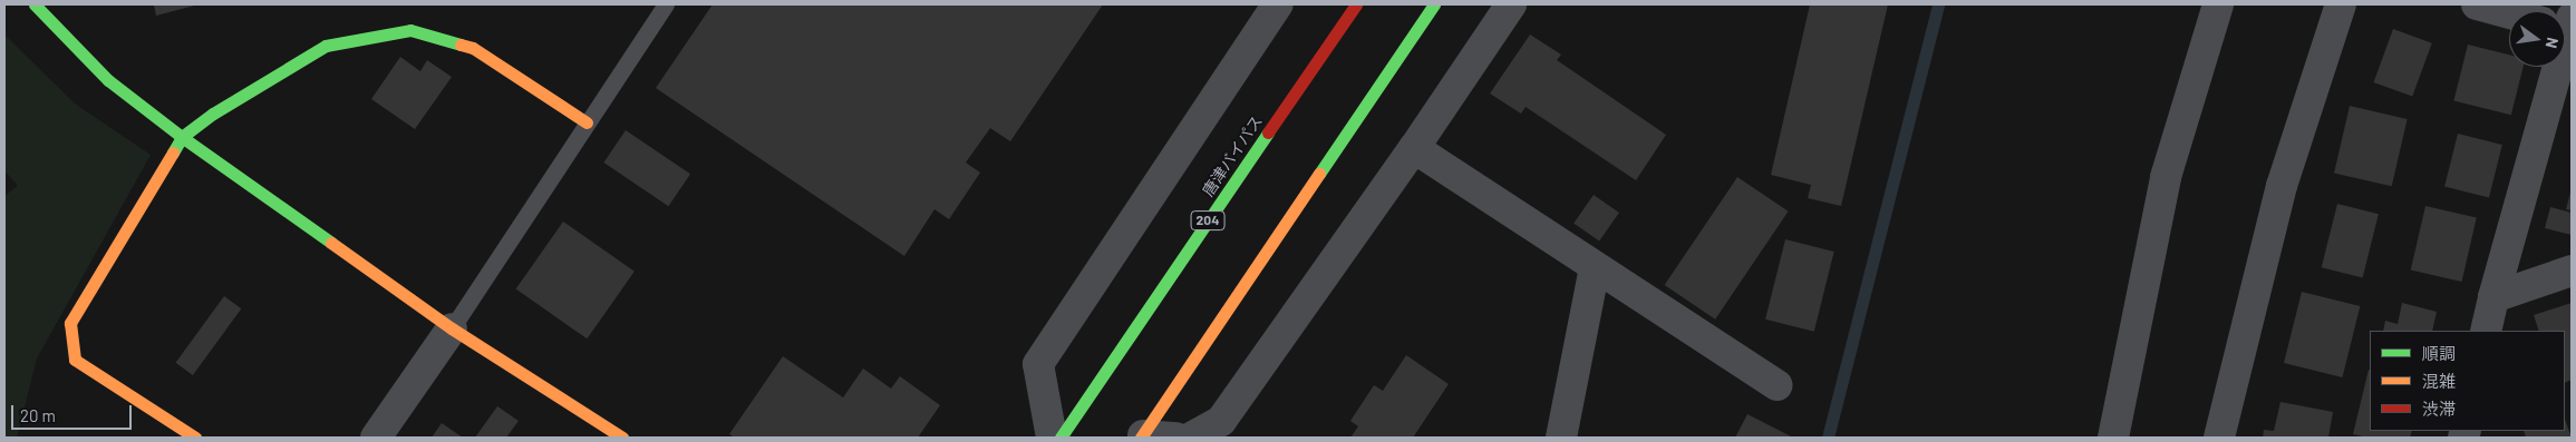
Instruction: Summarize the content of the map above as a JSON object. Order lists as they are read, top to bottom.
{
  "streets": {
    "main road": ["唐津バイパス", "204"]
  },
  "legend": ["順調", "混雑", "渋滞"],
  "scale_bar": "20 m",
  "north": "right"
}
